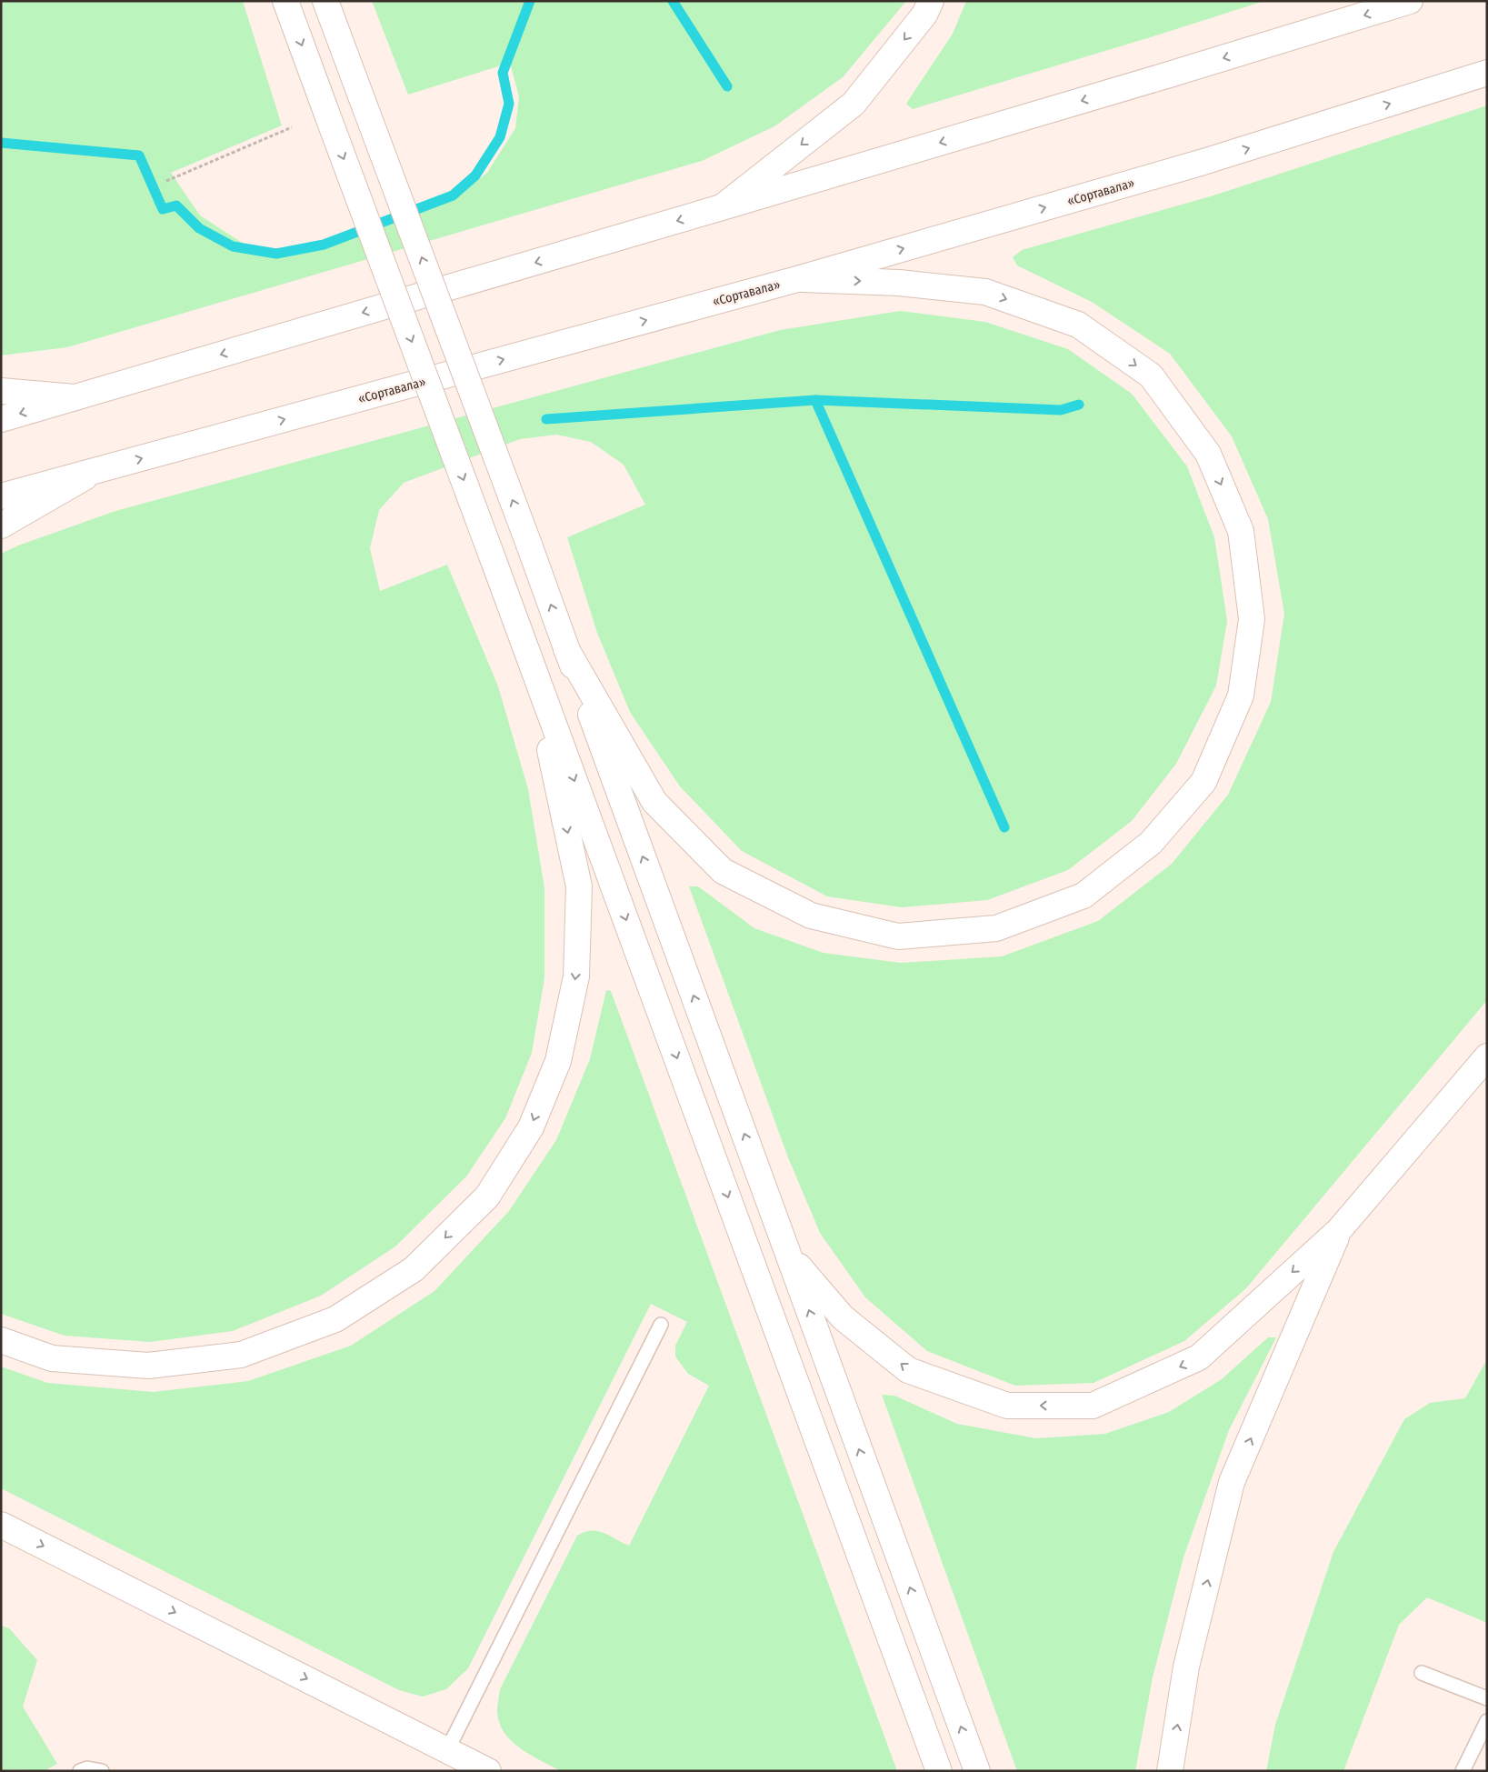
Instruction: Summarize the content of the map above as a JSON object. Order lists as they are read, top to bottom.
{
  "streets": {
    "main road": ["«Сортавала»"]
  }
}
